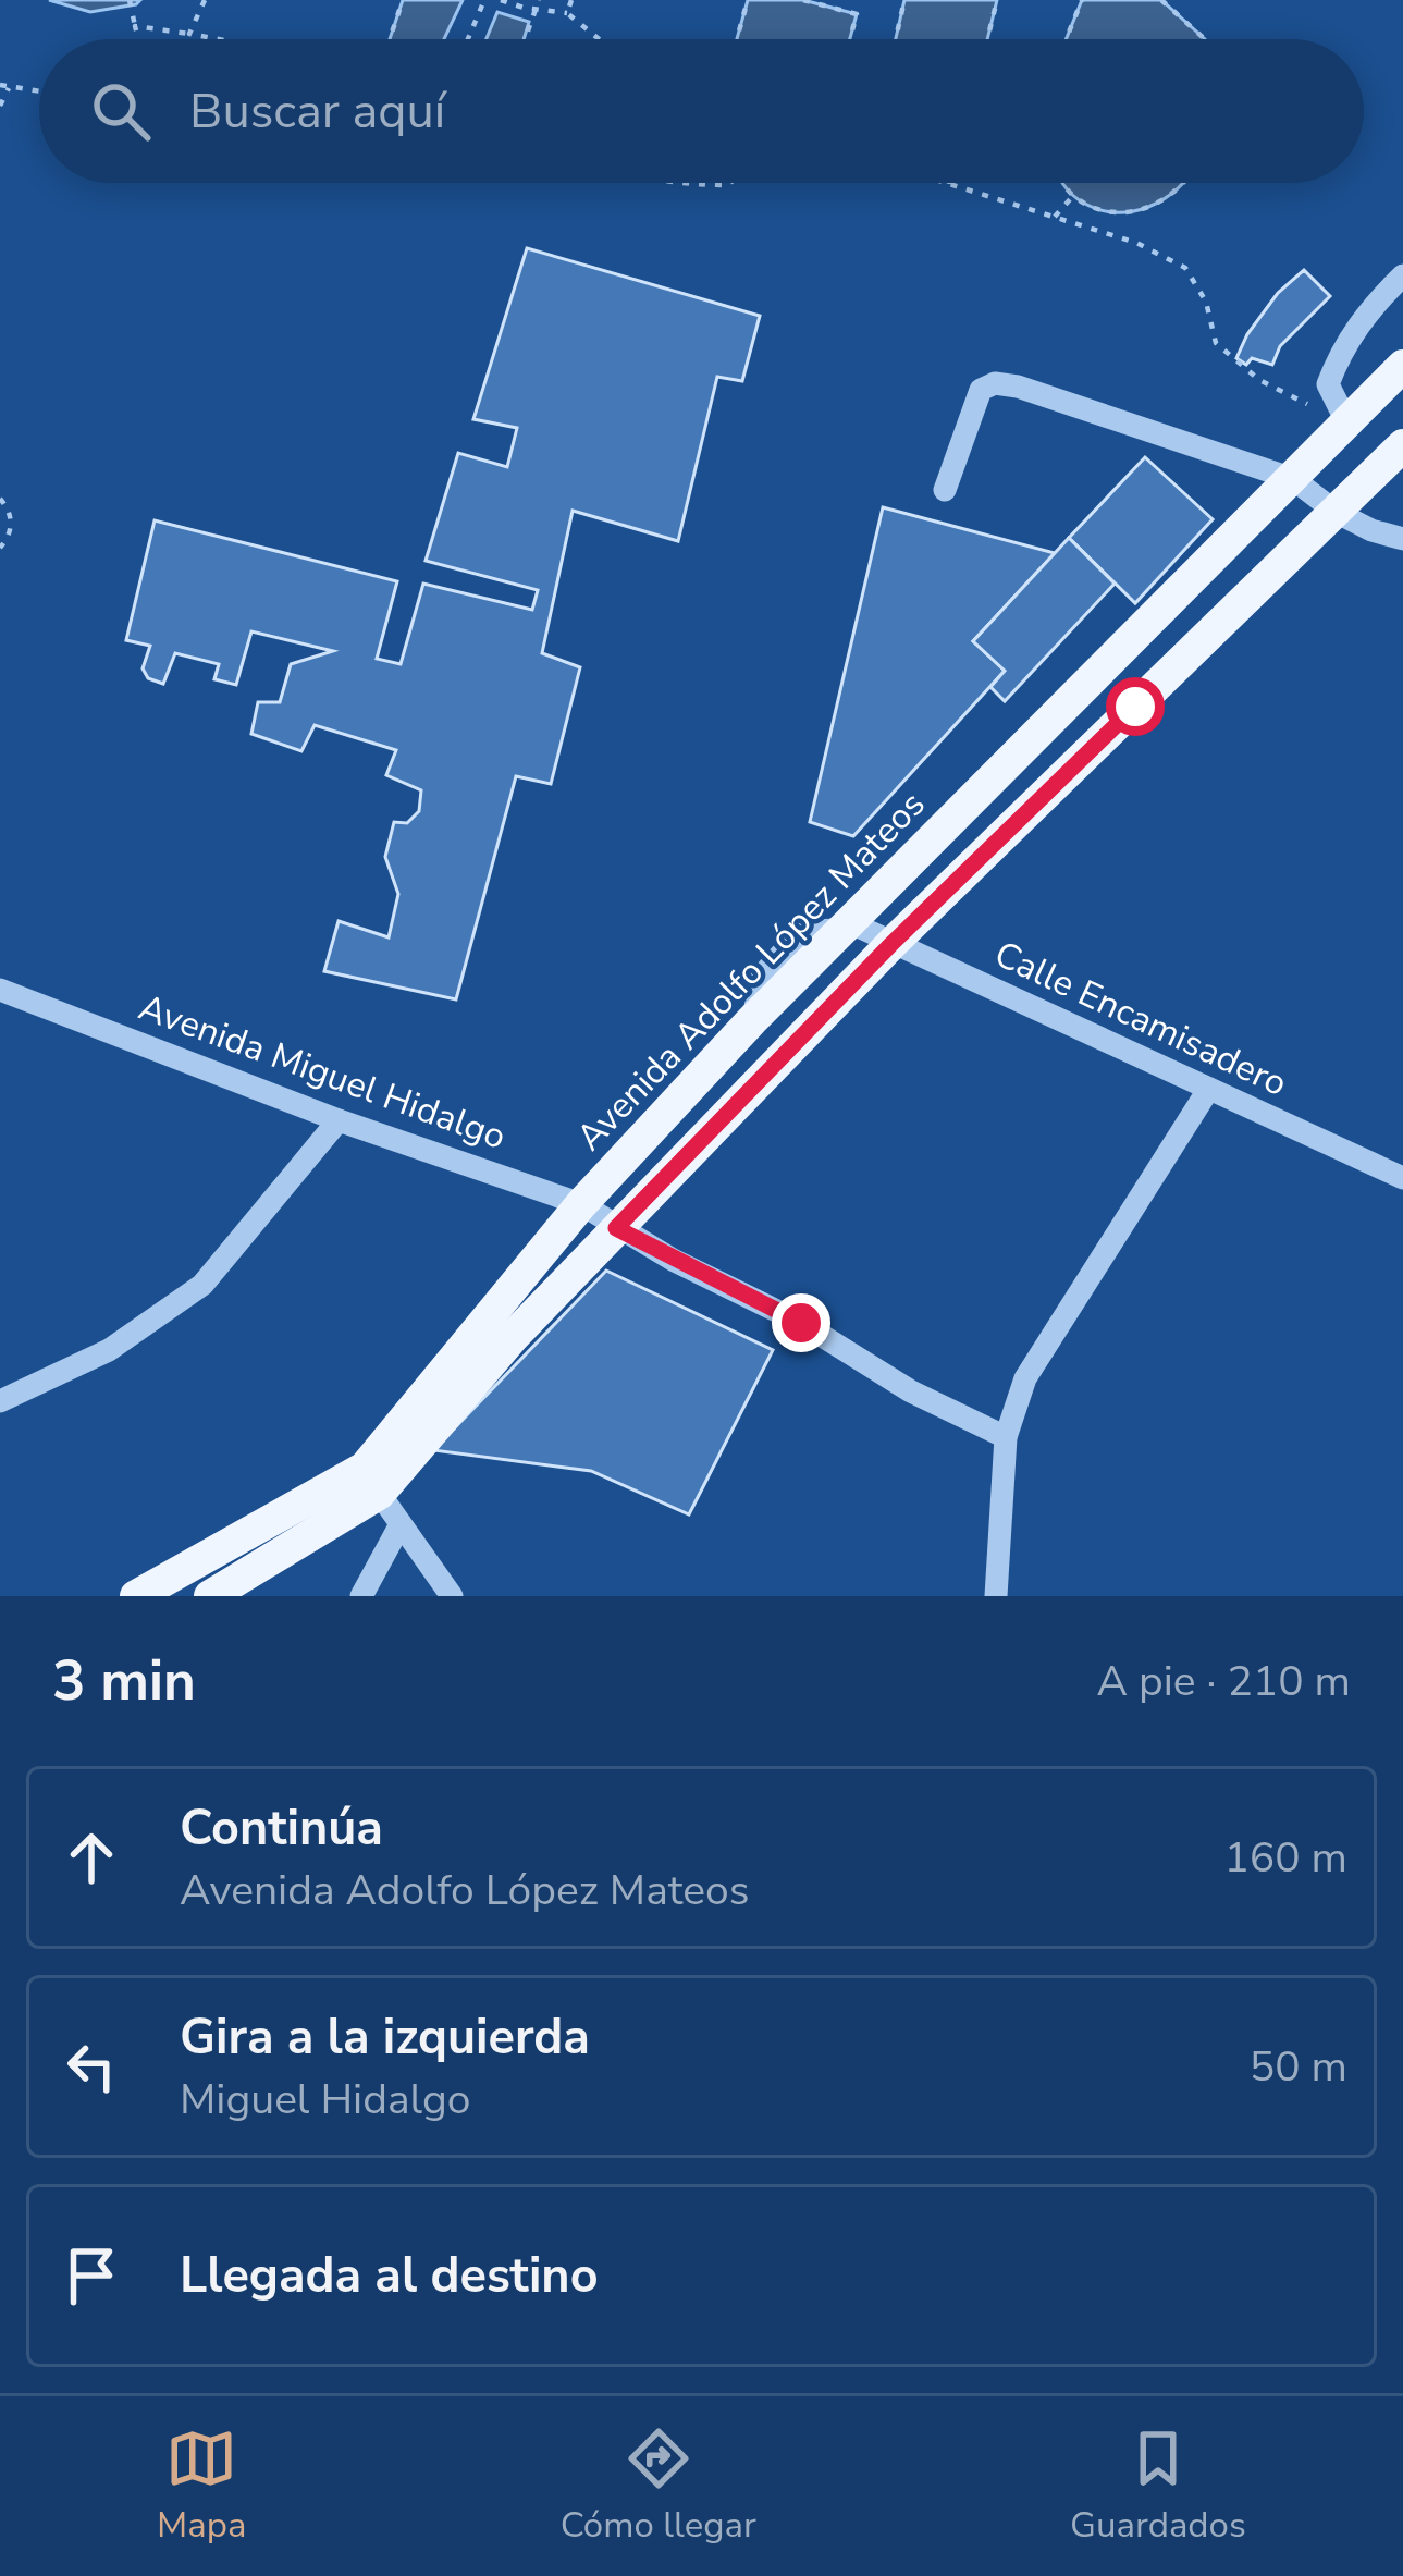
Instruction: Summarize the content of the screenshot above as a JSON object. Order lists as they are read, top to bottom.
{
  "streets": {
    "main road": ["Avenida Adolfo López Mateos"],
    "street": ["Calle Encamisadero", "Avenida Miguel Hidalgo"]
  },
  "crossings": [
    ["Avenida Adolfo López Mateos", "Calle Encamisadero"],
    ["Avenida Adolfo López Mateos", "Avenida Miguel Hidalgo"]
  ],
  "page": {
    "search": "Buscar aquí",
    "heading": ["3 min", "A pie · 210 m"],
    "list": [
      ["Continúa", "Avenida Adolfo López Mateos", "160 m"],
      ["Gira a la izquierda", "Miguel Hidalgo", "50 m"],
      "Llegada al destino"
    ],
    "nav": ["Mapa", "Cómo llegar", "Guardados"]
  }
}
